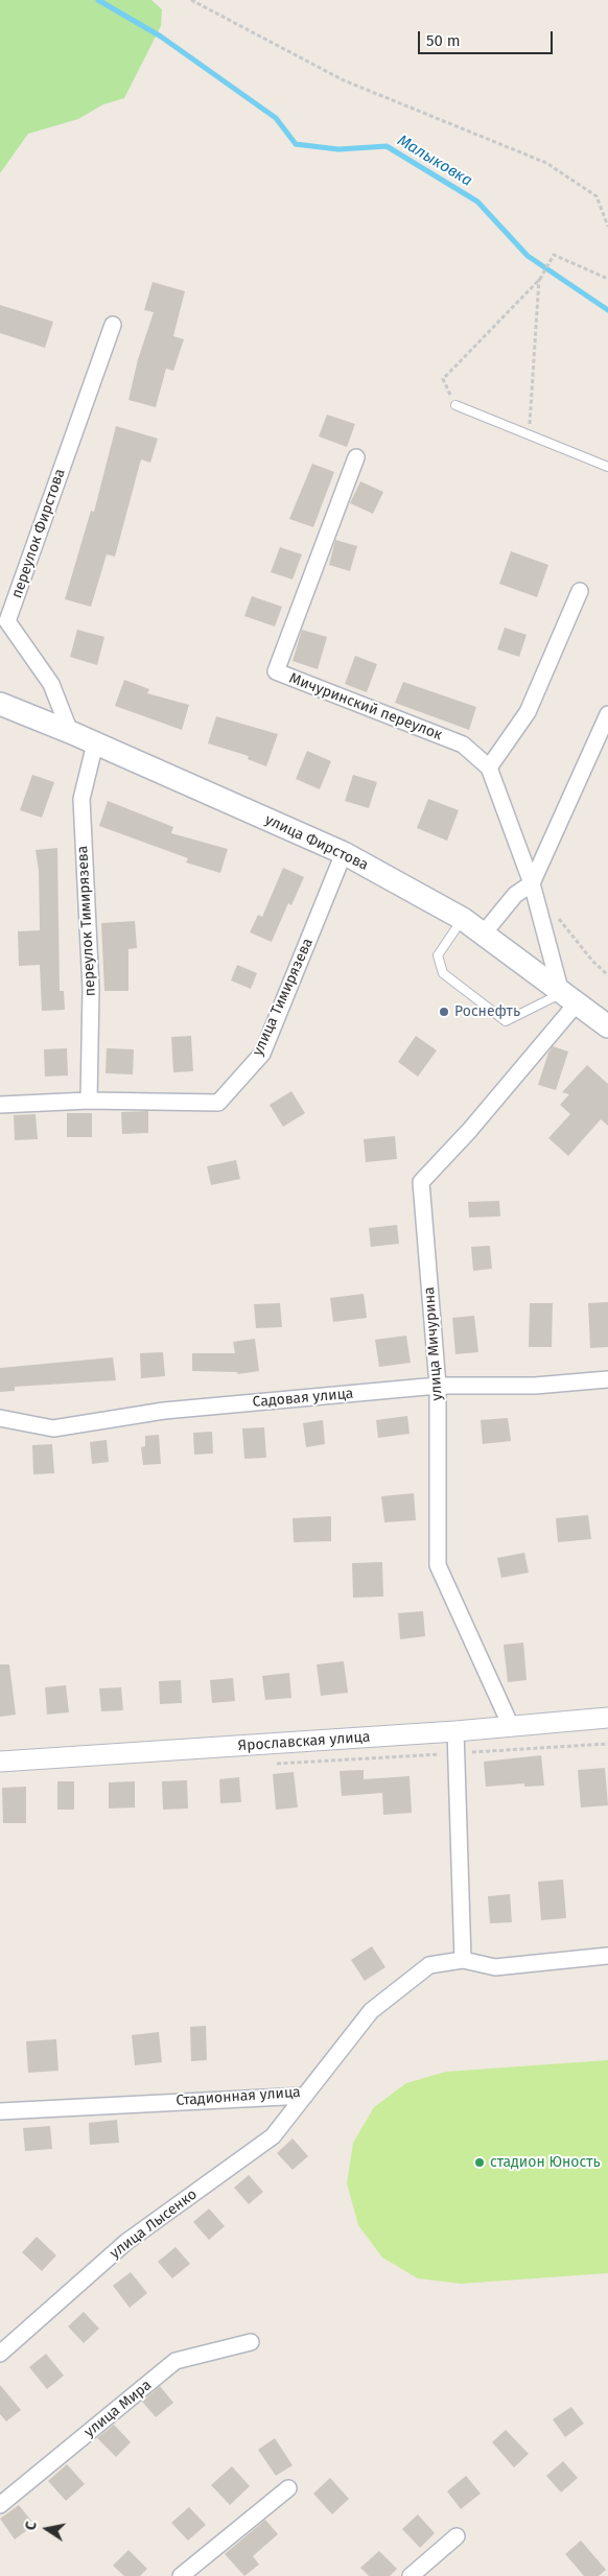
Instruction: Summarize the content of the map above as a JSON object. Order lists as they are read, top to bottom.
{
  "streets": {
    "main road": ["улица Фирстова"],
    "street": [
      "переулок Фирстова",
      "Мичуринский переулок",
      "переулок Тимирязева",
      "улица Тимирязева",
      "улица Мичурина",
      "Садовая улица",
      "Ярославская улица",
      "Стадионная улица",
      "улица Лысенко",
      "улица Мира"
    ]
  },
  "crossings": [
    ["переулок Фирстова", "улица Фирстова"],
    ["Мичуринский переулок", "улица Фирстова"],
    ["Мичуринский переулок", "улица Мичурина"],
    ["улица Фирстова", "переулок Тимирязева"],
    ["улица Фирстова", "улица Тимирязева"],
    ["улица Фирстова", "улица Мичурина"],
    ["переулок Тимирязева", "улица Тимирязева"],
    ["улица Мичурина", "Садовая улица"],
    ["улица Мичурина", "Ярославская улица"],
    ["Стадионная улица", "улица Лысенко"]
  ],
  "water": ["Малыковка"],
  "places": ["Роснефть", "стадион Юность"],
  "scale_bar": "50 m",
  "north": "left"
}
